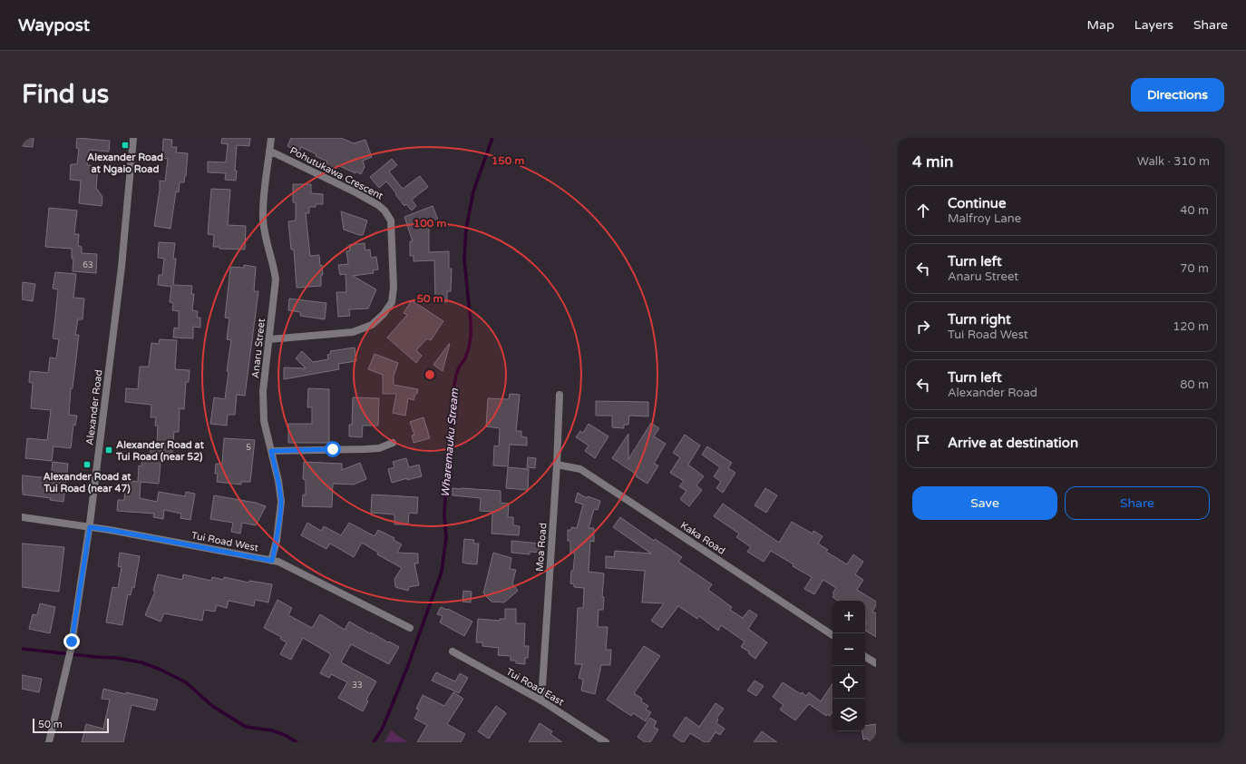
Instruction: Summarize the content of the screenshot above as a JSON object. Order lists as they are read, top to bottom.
{
  "streets": {
    "street": [
      "Pohutukawa Crescent",
      "Anaru Street",
      "Alexander Road",
      "Kaka Road",
      "Tui Road West",
      "Moa Road",
      "Tui Road East"
    ]
  },
  "crossings": [
    ["Pohutukawa Crescent", "Anaru Street"],
    ["Anaru Street", "Tui Road West"],
    ["Alexander Road", "Tui Road West"],
    ["Kaka Road", "Moa Road"],
    ["Moa Road", "Tui Road East"]
  ],
  "water": ["Wharemauku Stream"],
  "places": {
    "transit": ["Alexander Road at Ngaio Road", "Alexander Road at Tui Road (near 52)", "Alexander Road at Tui Road (near 47)"]
  },
  "house_numbers": ["63", "5", "33"],
  "scale_bar": "50 m",
  "page": {
    "header": "Waypost",
    "nav": ["Map", "Layers", "Share"],
    "buttons": [
      "Directions",
      ["Save", "Share"]
    ],
    "title": "Find us",
    "heading": ["4 min", "Walk · 310 m"],
    "list": [
      ["Continue", "Malfroy Lane", "40 m"],
      ["Turn left", "Anaru Street", "70 m"],
      ["Turn right", "Tui Road West", "120 m"],
      ["Turn left", "Alexander Road", "80 m"],
      "Arrive at destination"
    ],
    "map_buttons": ["+", "−"],
    "scale": "50 m"
  },
  "rings": ["150 m", "100 m", "50 m"]
}
